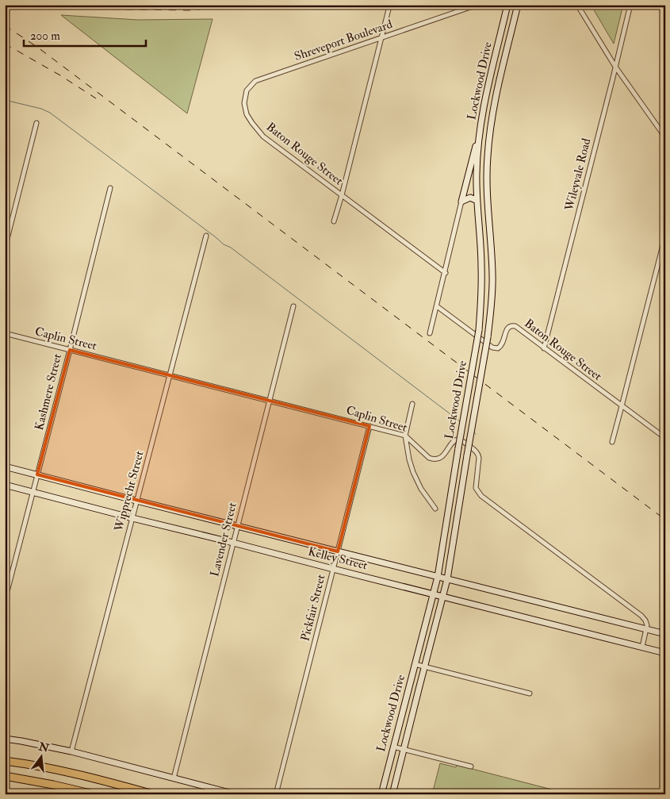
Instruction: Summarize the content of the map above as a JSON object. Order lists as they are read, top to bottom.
{
  "streets": {
    "main road": ["Lockwood Drive", "Kelley Street"],
    "street": [
      "Shreveport Boulevard",
      "Baton Rouge Street",
      "Wileyvale Road",
      "Caplin Street",
      "Kashmere Street",
      "Wipprecht Street",
      "Lavender Street",
      "Pickfair Street"
    ]
  },
  "crossings": [
    ["Shreveport Boulevard", "Baton Rouge Street"],
    ["Lockwood Drive", "Kelley Street"],
    ["Baton Rouge Street", "Wileyvale Road"],
    ["Caplin Street", "Kashmere Street"],
    ["Caplin Street", "Wipprecht Street"],
    ["Caplin Street", "Lavender Street"],
    ["Caplin Street", "Kelley Street"],
    ["Caplin Street", "Pickfair Street"],
    ["Kashmere Street", "Kelley Street"],
    ["Wipprecht Street", "Kelley Street"],
    ["Lavender Street", "Kelley Street"],
    ["Kelley Street", "Pickfair Street"]
  ],
  "scale_bar": "200 m",
  "north": "top"
}
